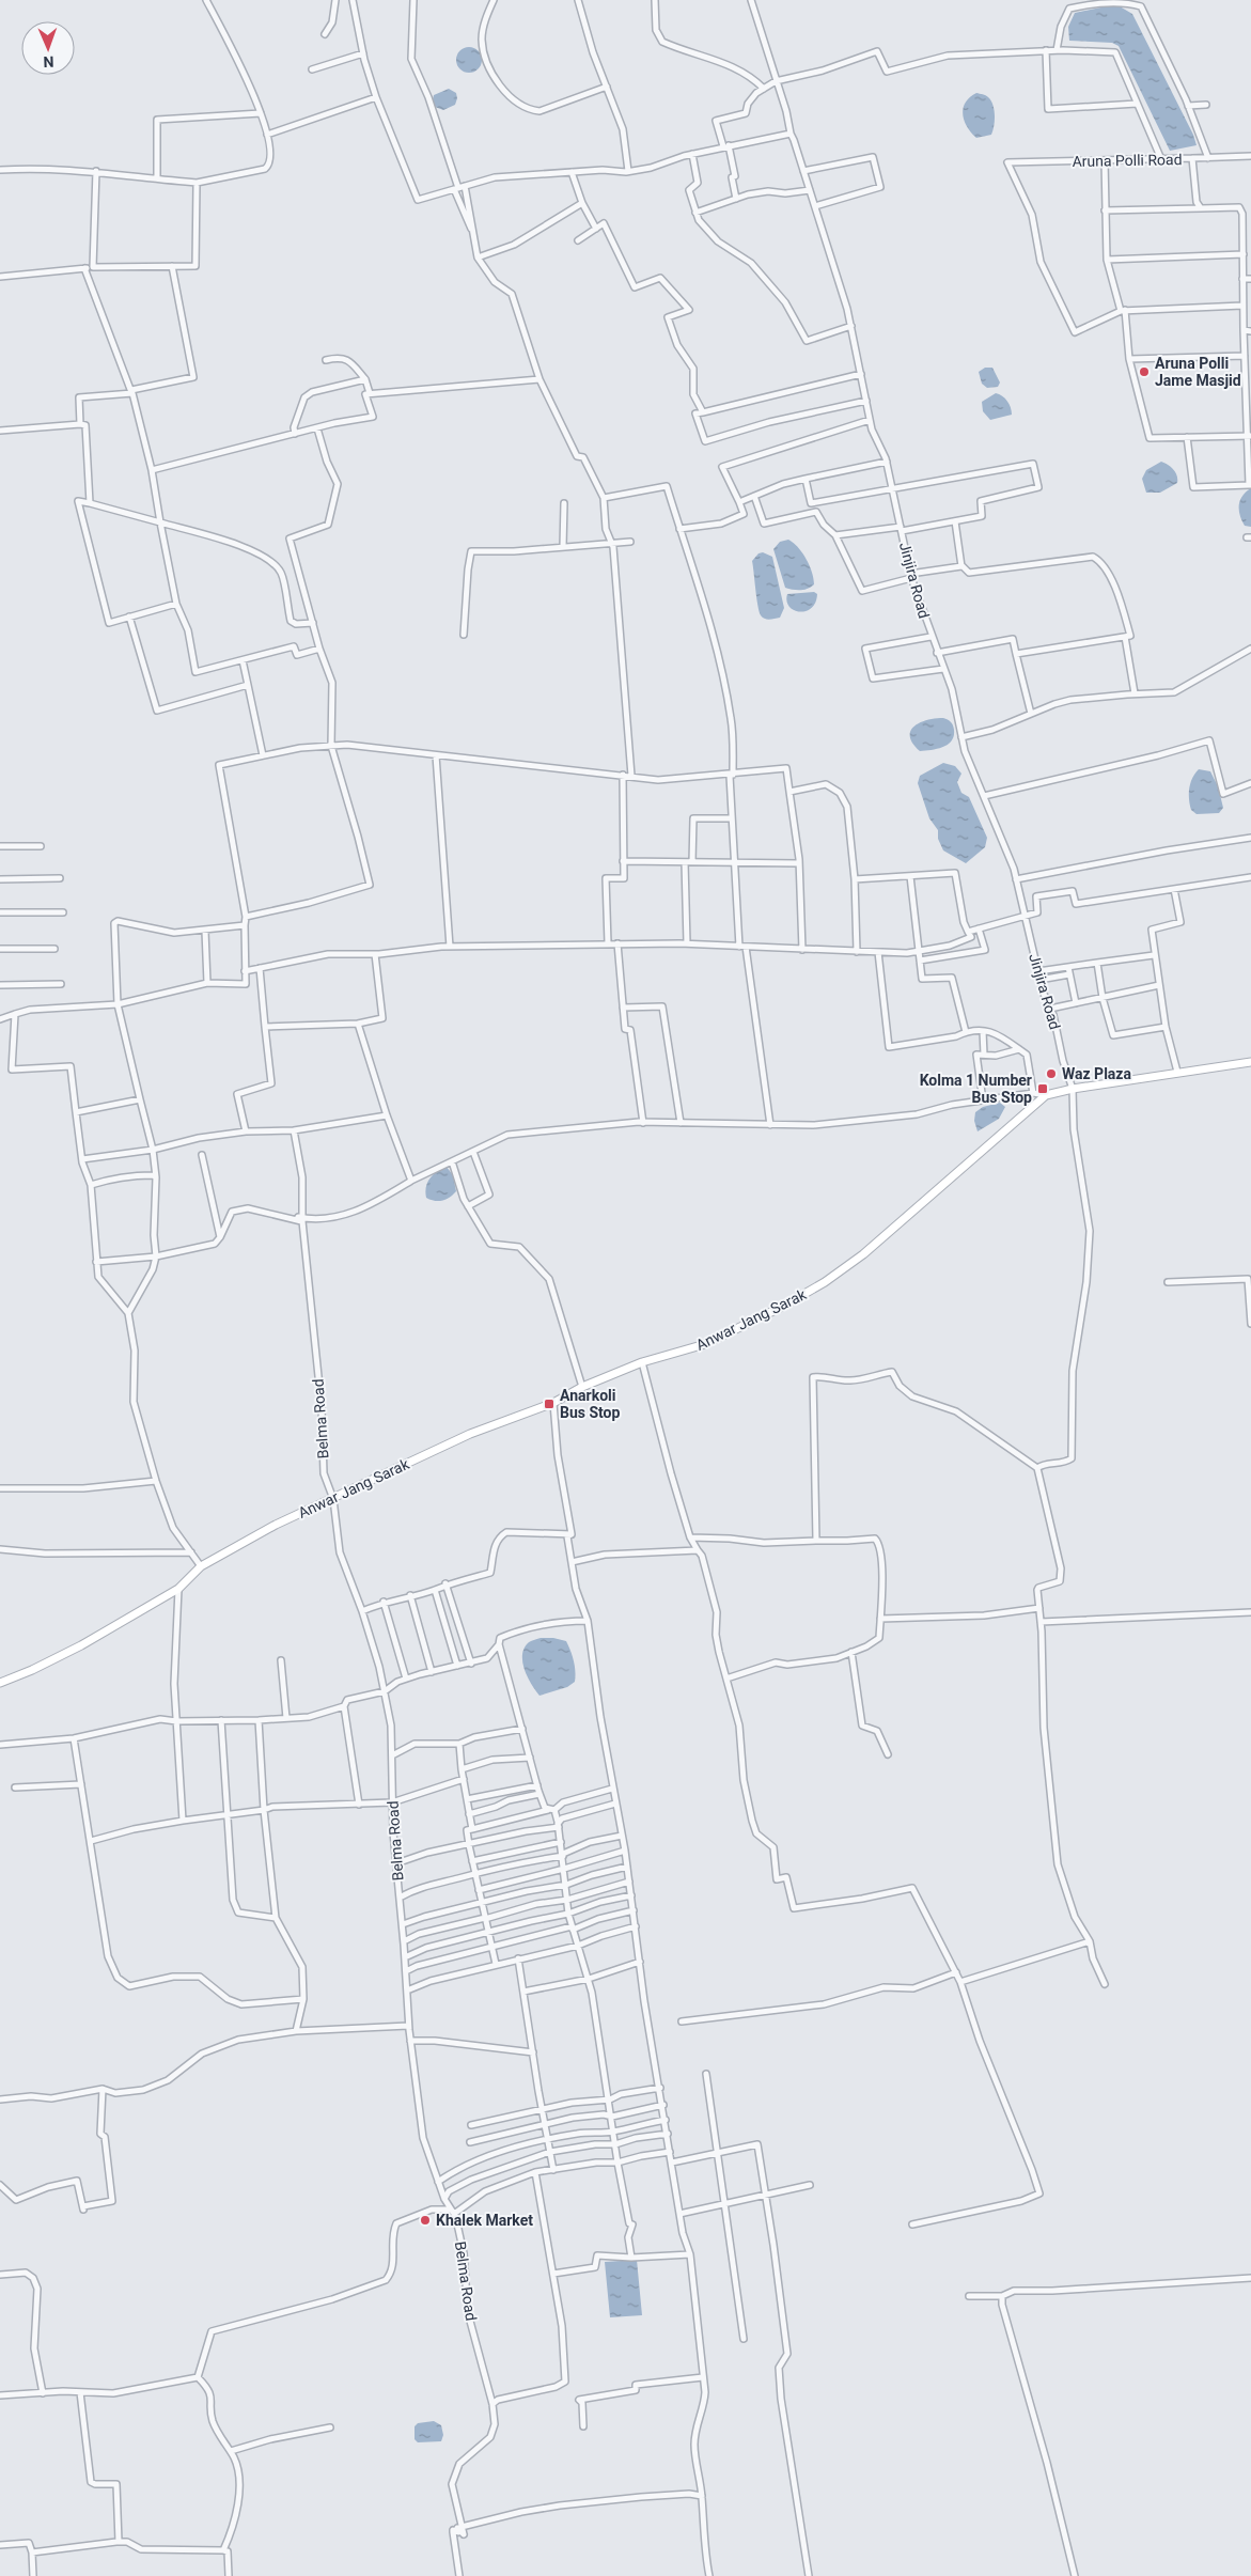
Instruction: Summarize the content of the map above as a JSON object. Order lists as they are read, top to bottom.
{
  "streets": {
    "main road": ["Anwar Jang Sarak"],
    "street": ["Aruna Polli Road", "Jinjira Road", "Belma Road"]
  },
  "crossings": [
    ["Jinjira Road", "Anwar Jang Sarak"],
    ["Anwar Jang Sarak", "Belma Road"]
  ],
  "places": {
    "other": ["Aruna Polli Jame Masjid", "Waz Plaza", "Khalek Market"],
    "transit": ["Kolma 1 Number Bus Stop", "Anarkoli Bus Stop"]
  },
  "north": "bottom"
}
